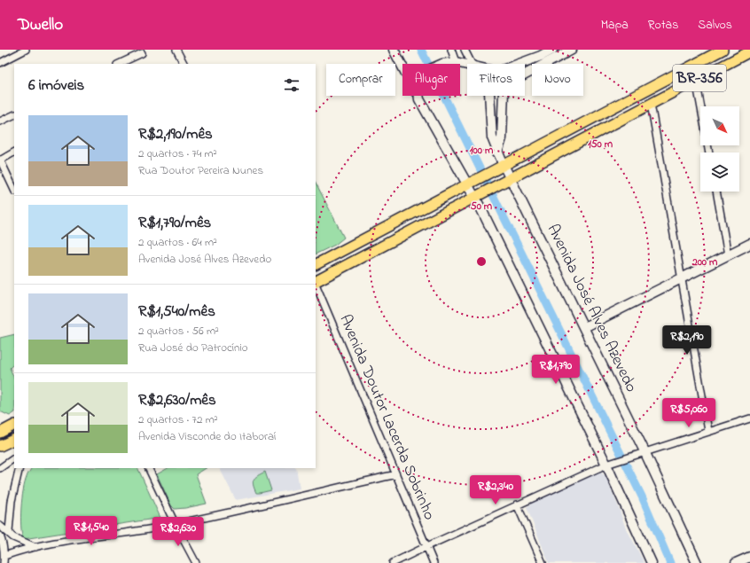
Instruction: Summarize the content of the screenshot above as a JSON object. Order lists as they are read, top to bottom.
{
  "streets": {
    "main road": ["BR-356", "Avenida José Alves Azevedo"],
    "street": ["Avenida Doutor Lacerda Sobrinho"]
  },
  "north": "bottom right",
  "page": {
    "header": "Dwello",
    "nav": ["Mapa", "Rotas", "Salvos"],
    "chip": [
      "Comprar",
      "Alugar",
      "Filtros",
      "Novo"
    ],
    "heading": "6 imóveis",
    "list": [
      {
        "name": "R$2,190/mês",
        "note": "2 quartos · 74 m² · Rua Doutor Pereira Nunes"
      },
      {
        "name": "R$1,790/mês",
        "note": "2 quartos · 64 m² · Avenida José Alves Azevedo"
      },
      {
        "name": "R$1,540/mês",
        "note": "2 quartos · 56 m² · Rua José do Patrocínio"
      },
      {
        "name": "R$2,630/mês",
        "note": "2 quartos · 72 m² · Avenida Visconde do Itaboraí"
      }
    ],
    "price": [
      "R$2,190",
      "R$1,790",
      "R$5,060",
      "R$2,340",
      "R$1,540",
      "R$2,630"
    ]
  },
  "rings": [
    "150 m",
    "100 m",
    "50 m",
    "200 m"
  ]
}
